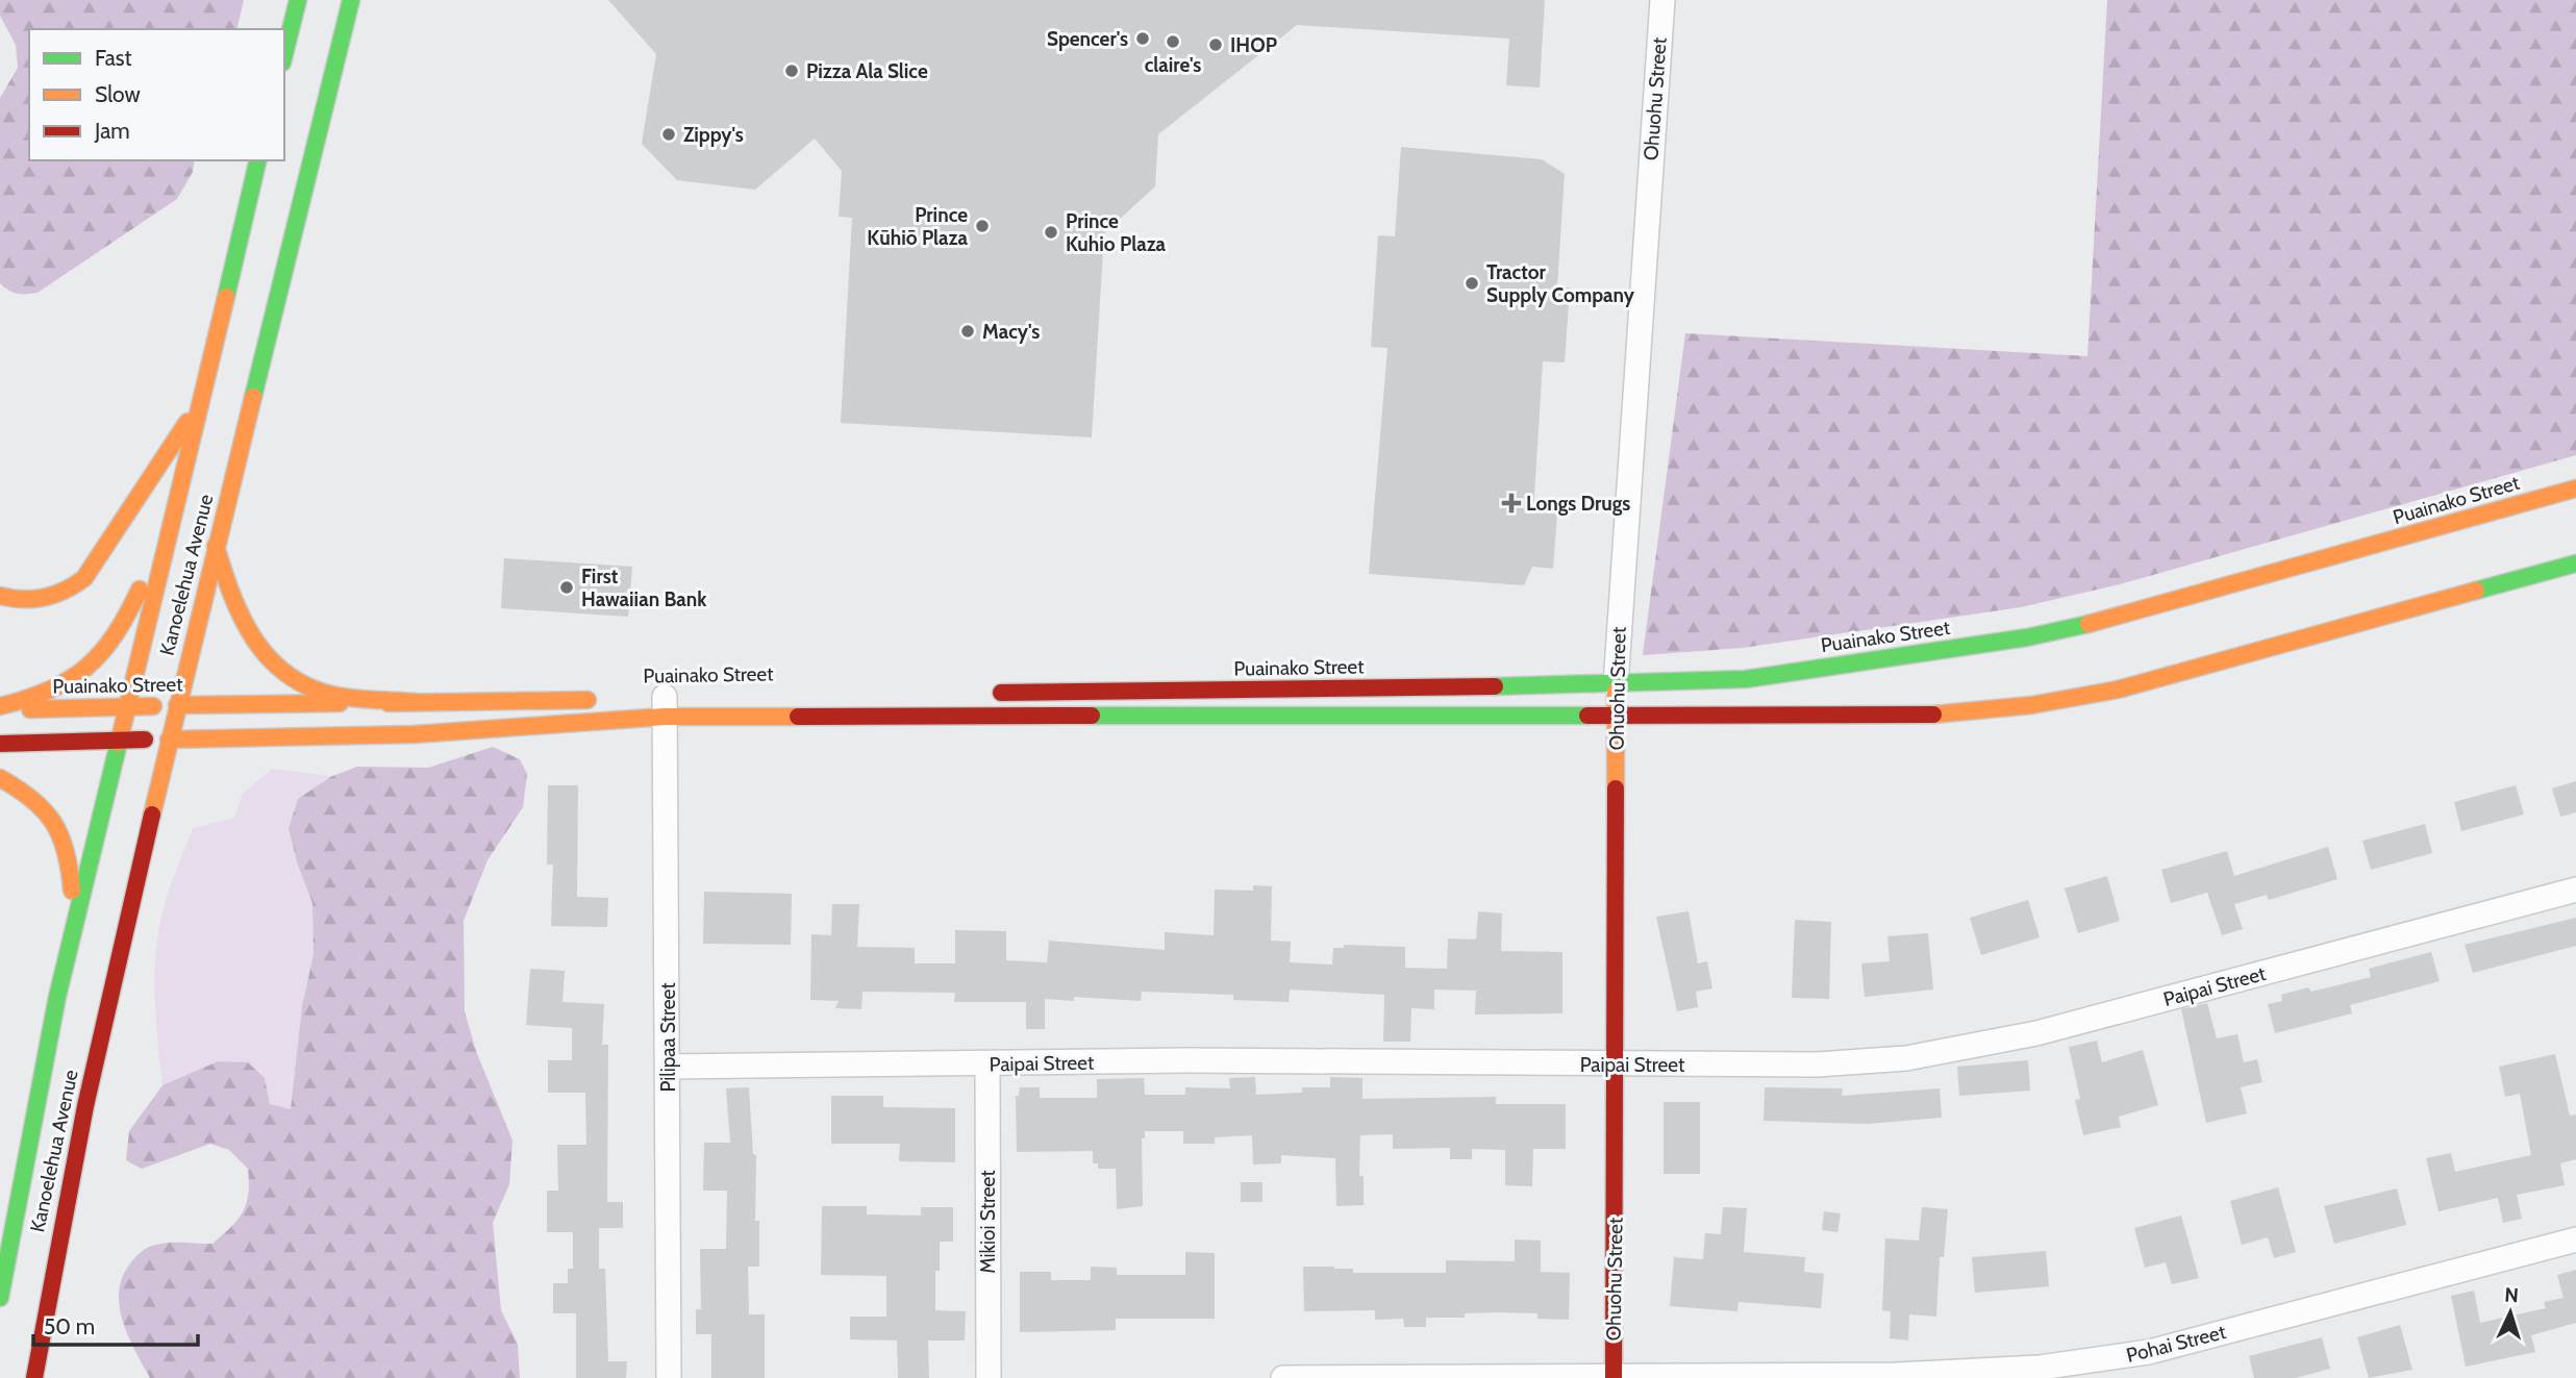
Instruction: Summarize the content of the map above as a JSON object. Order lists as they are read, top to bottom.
{
  "streets": {
    "main road": ["Ohuohu Street", "Puainako Street", "Kanoelehua Avenue"],
    "street": [
      "Paipai Street",
      "Pilipaa Street",
      "Mikioi Street",
      "Pohai Street"
    ]
  },
  "crossings": [
    ["Ohuohu Street", "Puainako Street"],
    ["Ohuohu Street", "Paipai Street"],
    ["Ohuohu Street", "Pohai Street"],
    ["Puainako Street", "Kanoelehua Avenue"],
    ["Puainako Street", "Pilipaa Street"],
    ["Paipai Street", "Pilipaa Street"],
    ["Paipai Street", "Mikioi Street"]
  ],
  "places": {
    "other": [
      "Spencer's",
      "claire's",
      "IHOP",
      "Pizza Ala Slice",
      "Zippy's",
      "Prince Kūhiō Plaza",
      "Prince Kuhio Plaza",
      "Tractor Supply Company",
      "Macy's",
      "First Hawaiian Bank"
    ],
    "health": ["Longs Drugs"]
  },
  "legend": ["Fast", "Slow", "Jam"],
  "scale_bar": "50 m",
  "north": "top"
}
